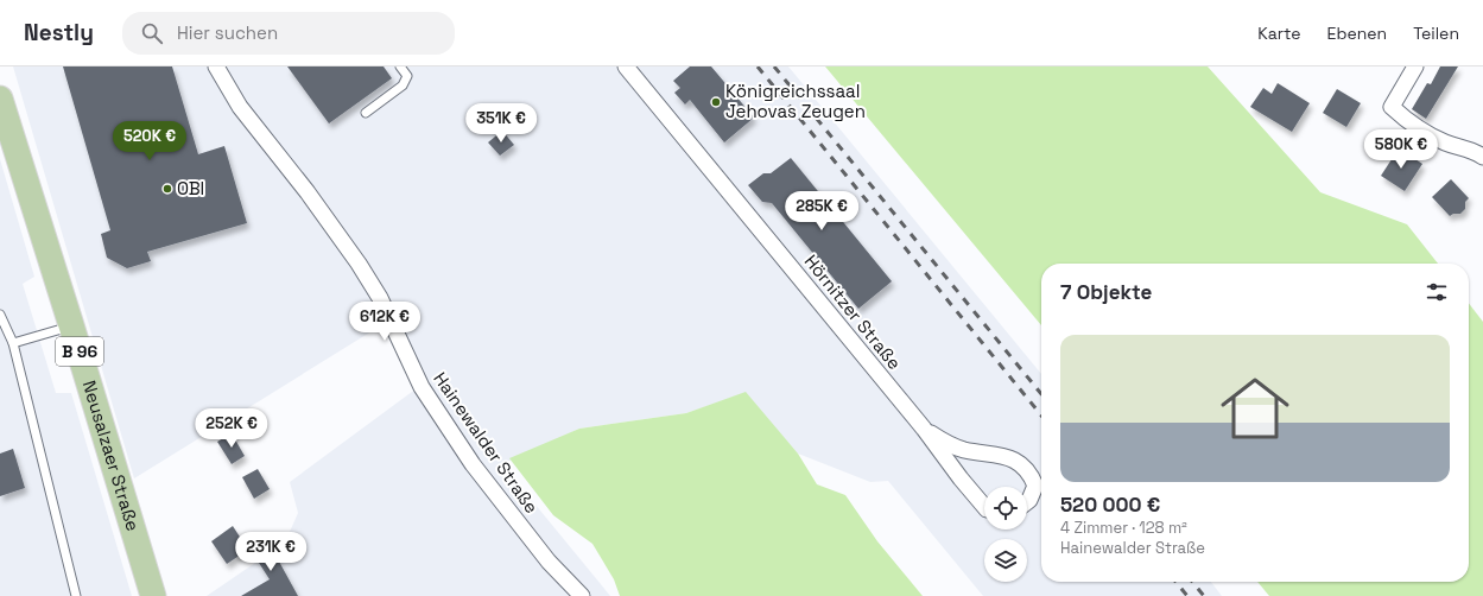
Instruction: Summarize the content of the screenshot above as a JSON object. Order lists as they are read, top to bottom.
{
  "streets": {
    "main road": ["B 96", "Neusalzaer Straße"],
    "street": ["Hörnitzer Straße", "Hainewalder Straße"]
  },
  "places": ["Königreichssaal Jehovas Zeugen", "OBI"],
  "page": {
    "header": "Nestly",
    "search": "Hier suchen",
    "nav": ["Karte", "Ebenen", "Teilen"],
    "price": [
      "351K €",
      "520K €",
      "580K €",
      "285K €",
      "612K €",
      "252K €",
      "231K €"
    ],
    "heading": "7 Objekte",
    "list": [
      {
        "name": "520 000 €",
        "note": "4 Zimmer · 128 m² · Hainewalder Straße"
      }
    ]
  }
}
